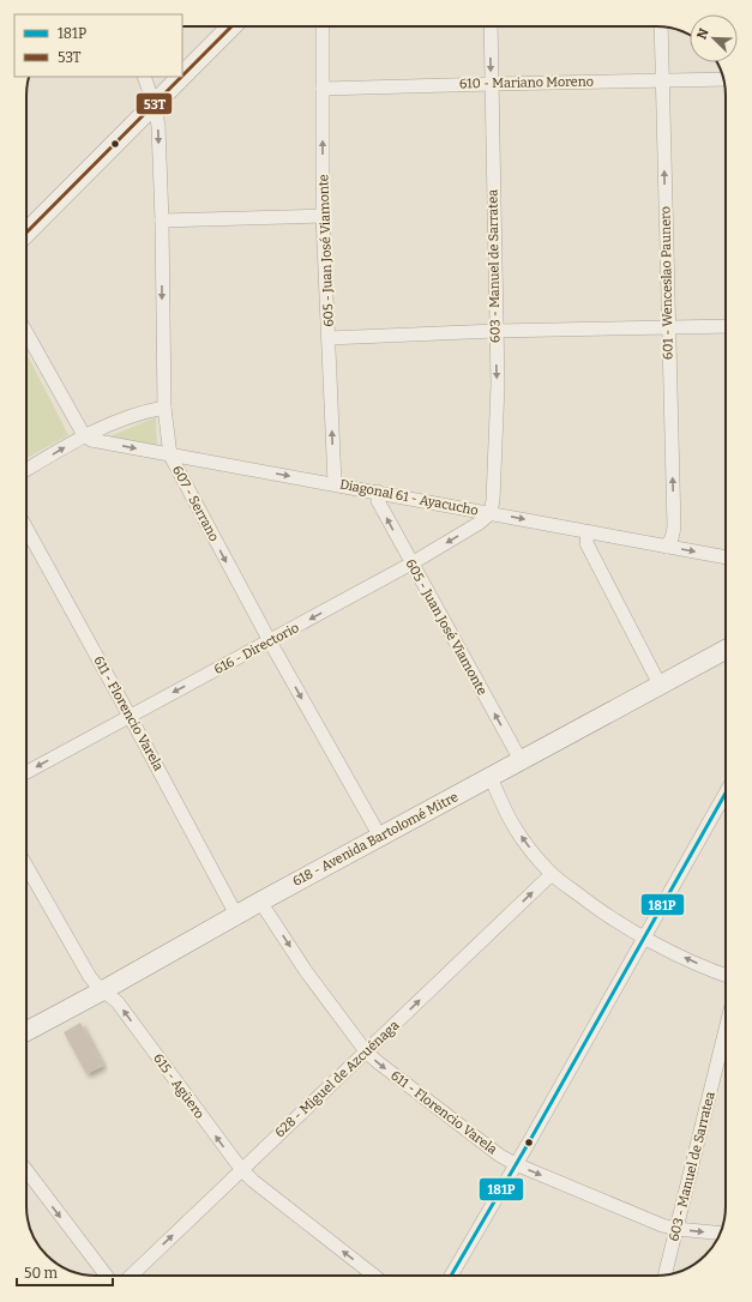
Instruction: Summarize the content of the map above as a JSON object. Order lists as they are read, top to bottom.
{
  "streets": {
    "main road": ["618 - Avenida Bartolomé Mitre"],
    "street": [
      "610 - Mariano Moreno",
      "605 - Juan José Viamonte",
      "603 - Manuel de Sarratea",
      "601 - Wenceslao Paunero",
      "Diagonal 61 - Ayacucho",
      "607 - Serrano",
      "616 - Directorio",
      "611 - Florencio Varela",
      "628 - Miguel de Azcuénaga",
      "615 - Agüero"
    ]
  },
  "crossings": [
    ["610 - Mariano Moreno", "605 - Juan José Viamonte"],
    ["610 - Mariano Moreno", "603 - Manuel de Sarratea"],
    ["610 - Mariano Moreno", "601 - Wenceslao Paunero"],
    ["605 - Juan José Viamonte", "Diagonal 61 - Ayacucho"],
    ["605 - Juan José Viamonte", "616 - Directorio"],
    ["605 - Juan José Viamonte", "618 - Avenida Bartolomé Mitre"],
    ["603 - Manuel de Sarratea", "Diagonal 61 - Ayacucho"],
    ["603 - Manuel de Sarratea", "616 - Directorio"],
    ["603 - Manuel de Sarratea", "611 - Florencio Varela"],
    ["601 - Wenceslao Paunero", "Diagonal 61 - Ayacucho"],
    ["Diagonal 61 - Ayacucho", "607 - Serrano"],
    ["Diagonal 61 - Ayacucho", "616 - Directorio"],
    ["607 - Serrano", "616 - Directorio"],
    ["607 - Serrano", "618 - Avenida Bartolomé Mitre"],
    ["616 - Directorio", "611 - Florencio Varela"],
    ["611 - Florencio Varela", "618 - Avenida Bartolomé Mitre"],
    ["611 - Florencio Varela", "628 - Miguel de Azcuénaga"],
    ["618 - Avenida Bartolomé Mitre", "615 - Agüero"],
    ["628 - Miguel de Azcuénaga", "615 - Agüero"]
  ],
  "one_way": [
    "605 - Juan José Viamonte",
    "601 - Wenceslao Paunero",
    "Diagonal 61 - Ayacucho",
    "607 - Serrano",
    "616 - Directorio",
    "611 - Florencio Varela",
    "628 - Miguel de Azcuénaga",
    "615 - Agüero"
  ],
  "lines": ["transit line 53T", "transit line 181P"],
  "legend": ["181P", "53T"],
  "scale_bar": "50 m",
  "north": "top left"
}
